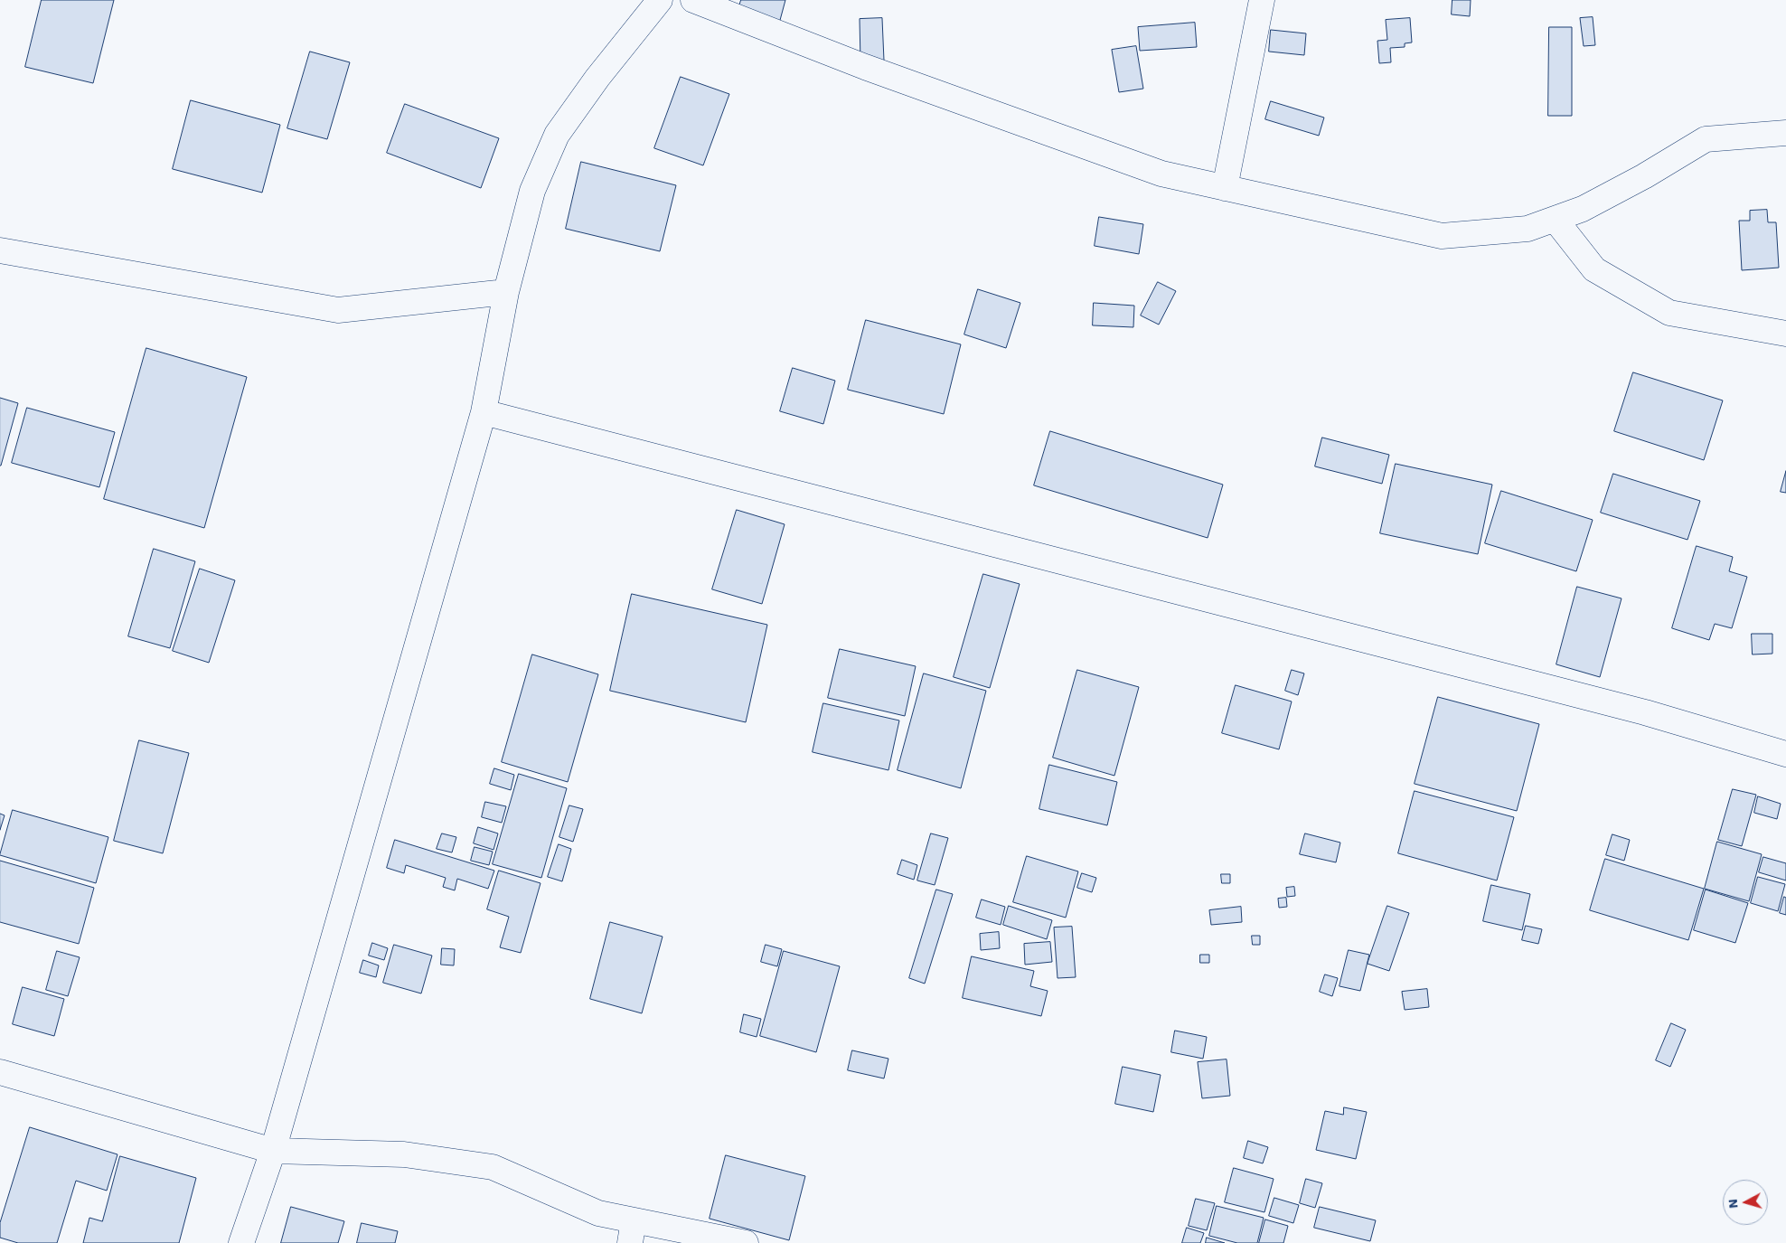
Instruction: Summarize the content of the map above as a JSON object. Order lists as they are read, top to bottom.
{
  "north": "left"
}
